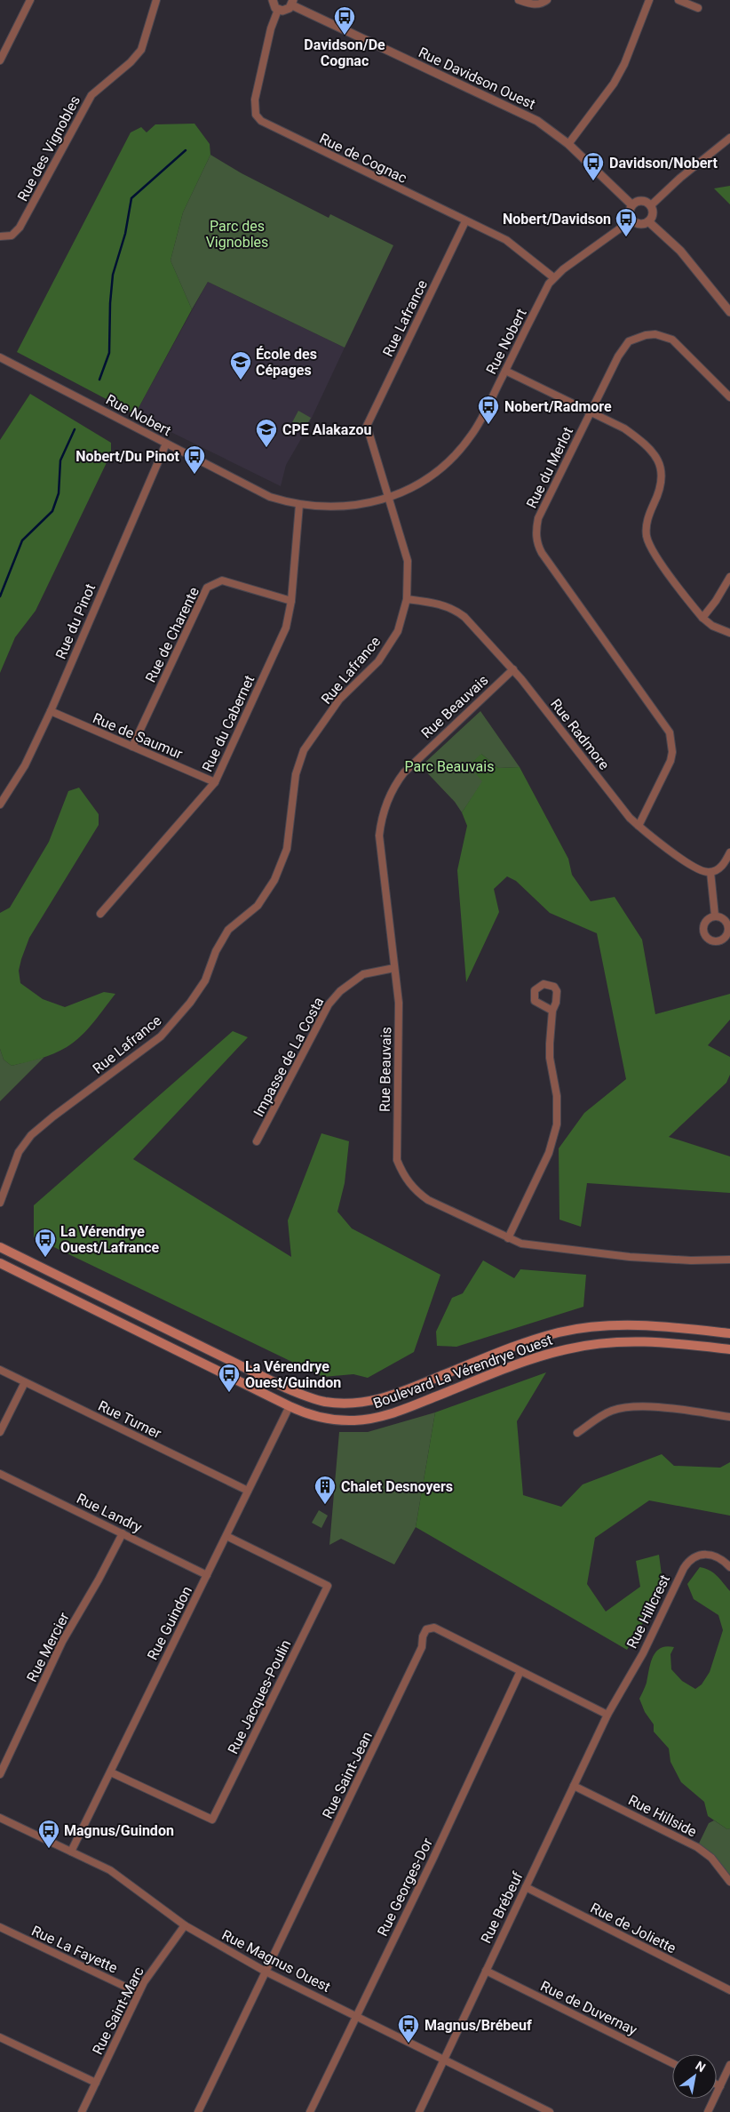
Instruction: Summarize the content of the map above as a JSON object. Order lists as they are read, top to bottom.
{
  "streets": {
    "main road": ["Boulevard La Vérendrye Ouest"],
    "street": [
      "Rue Davidson Ouest",
      "Rue des Vignobles",
      "Rue de Cognac",
      "Rue Lafrance",
      "Rue Nobert",
      "Rue du Merlot",
      "Rue du Pinot",
      "Rue de Charente",
      "Rue Beauvais",
      "Rue du Cabernet",
      "Rue Radmore",
      "Rue de Saumur",
      "Impasse de La Costa",
      "Rue Turner",
      "Rue Landry",
      "Rue Hillcrest",
      "Rue Guindon",
      "Rue Mercier",
      "Rue Jacques-Poulin",
      "Rue Saint-Jean",
      "Rue Hillside",
      "Rue Georges-Dor",
      "Rue Brébeuf",
      "Rue de Joliette",
      "Rue La Fayette",
      "Rue Magnus Ouest",
      "Rue de Duvernay",
      "Rue Saint-Marc"
    ]
  },
  "crossings": [
    ["Rue Davidson Ouest", "Rue Nobert"],
    ["Rue de Cognac", "Rue Lafrance"],
    ["Rue de Cognac", "Rue Nobert"],
    ["Rue Lafrance", "Rue Nobert"],
    ["Rue Lafrance", "Rue Radmore"],
    ["Rue Nobert", "Rue du Pinot"],
    ["Rue Nobert", "Rue du Cabernet"],
    ["Rue du Merlot", "Rue Radmore"],
    ["Rue du Pinot", "Rue de Saumur"],
    ["Rue de Charente", "Rue du Cabernet"],
    ["Rue de Charente", "Rue de Saumur"],
    ["Rue Beauvais", "Rue Radmore"],
    ["Rue Beauvais", "Impasse de La Costa"],
    ["Rue du Cabernet", "Rue de Saumur"],
    ["Boulevard La Vérendrye Ouest", "Rue Guindon"],
    ["Rue Turner", "Rue Guindon"],
    ["Rue Landry", "Rue Guindon"],
    ["Rue Landry", "Rue Mercier"],
    ["Rue Hillcrest", "Rue Saint-Jean"],
    ["Rue Hillcrest", "Rue Brébeuf"],
    ["Rue Guindon", "Rue Jacques-Poulin"],
    ["Rue Guindon", "Rue Magnus Ouest"],
    ["Rue Saint-Jean", "Rue Georges-Dor"],
    ["Rue Saint-Jean", "Rue Brébeuf"],
    ["Rue Saint-Jean", "Rue Magnus Ouest"],
    ["Rue Hillside", "Rue Brébeuf"],
    ["Rue Georges-Dor", "Rue Magnus Ouest"],
    ["Rue Brébeuf", "Rue de Joliette"],
    ["Rue Brébeuf", "Rue Magnus Ouest"],
    ["Rue Brébeuf", "Rue de Duvernay"],
    ["Rue La Fayette", "Rue Saint-Marc"],
    ["Rue Magnus Ouest", "Rue Saint-Marc"]
  ],
  "parks": ["Parc des Vignobles", "Parc Beauvais"],
  "places": {
    "bus stop": [
      "Davidson/De Cognac",
      "Davidson/Nobert",
      "Nobert/Davidson",
      "Nobert/Radmore",
      "Nobert/Du Pinot",
      "La Vérendrye Ouest/Lafrance",
      "La Vérendrye Ouest/Guindon",
      "Magnus/Guindon",
      "Magnus/Brébeuf"
    ],
    "school or university": ["École des Cépages", "CPE Alakazou"],
    "building": ["Chalet Desnoyers"]
  },
  "north": "top right"
}
